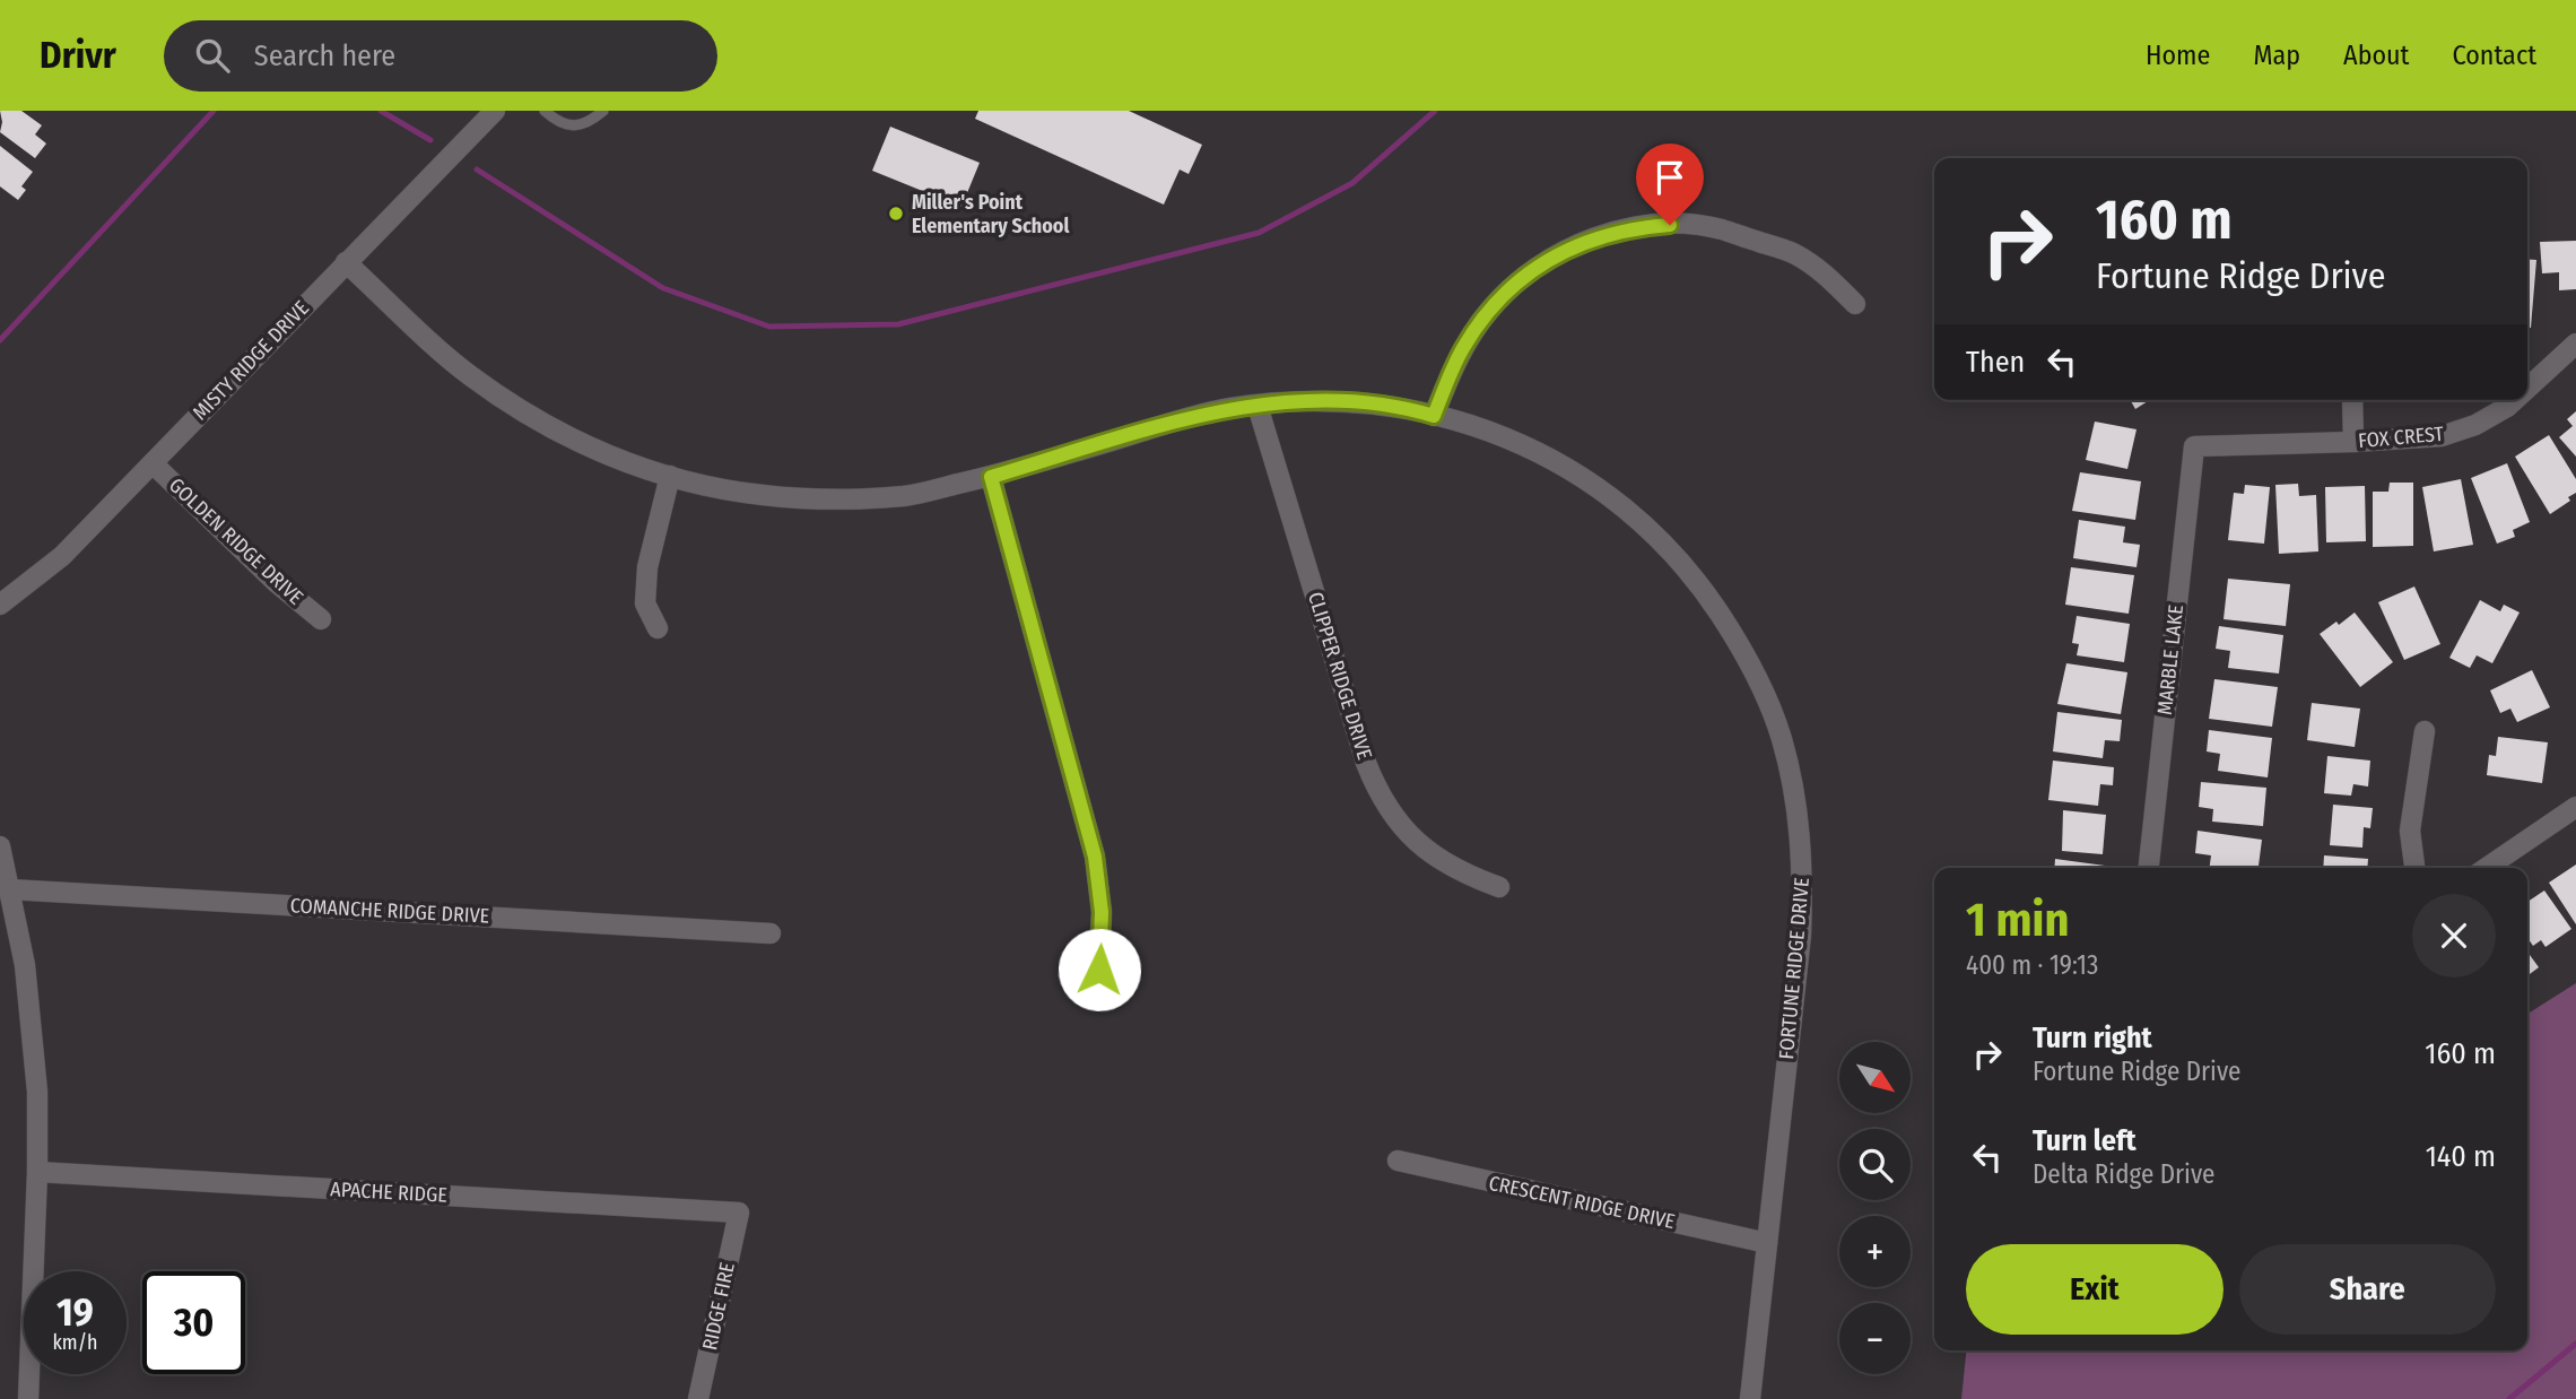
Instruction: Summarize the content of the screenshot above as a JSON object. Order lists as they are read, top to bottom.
{
  "streets": {
    "street": [
      "MISTY RIDGE DRIVE",
      "FOX CREST",
      "GOLDEN RIDGE DRIVE",
      "MARBLE LAKE",
      "CLIPPER RIDGE DRIVE",
      "COMANCHE RIDGE DRIVE",
      "FORTUNE RIDGE DRIVE",
      "APACHE RIDGE",
      "CRESCENT RIDGE DRIVE",
      "RIDGE FIRE"
    ]
  },
  "crossings": [
    ["MISTY RIDGE DRIVE", "GOLDEN RIDGE DRIVE"],
    ["MISTY RIDGE DRIVE", "FORTUNE RIDGE DRIVE"],
    ["FOX CREST", "MARBLE LAKE"],
    ["CLIPPER RIDGE DRIVE", "FORTUNE RIDGE DRIVE"],
    ["FORTUNE RIDGE DRIVE", "CRESCENT RIDGE DRIVE"],
    ["APACHE RIDGE", "RIDGE FIRE"]
  ],
  "places": ["Miller's Point Elementary School"],
  "north": "bottom right",
  "page": {
    "header": "Drivr",
    "search": "Search here",
    "nav": [
      "Home",
      "Map",
      "About",
      "Contact"
    ],
    "turn": ["160 m", "Fortune Ridge Drive"],
    "then": "Then",
    "heading": ["1 min", "400 m · 19:13"],
    "list": [
      {
        "name": "Turn right",
        "note": "Fortune Ridge Drive",
        "value": "160 m"
      },
      {
        "name": "Turn left",
        "note": "Delta Ridge Drive",
        "value": "140 m"
      }
    ],
    "map_buttons": ["+", "−"],
    "buttons": ["Exit", "Share"],
    "speed": "19 km/h",
    "limit": "30"
  }
}
